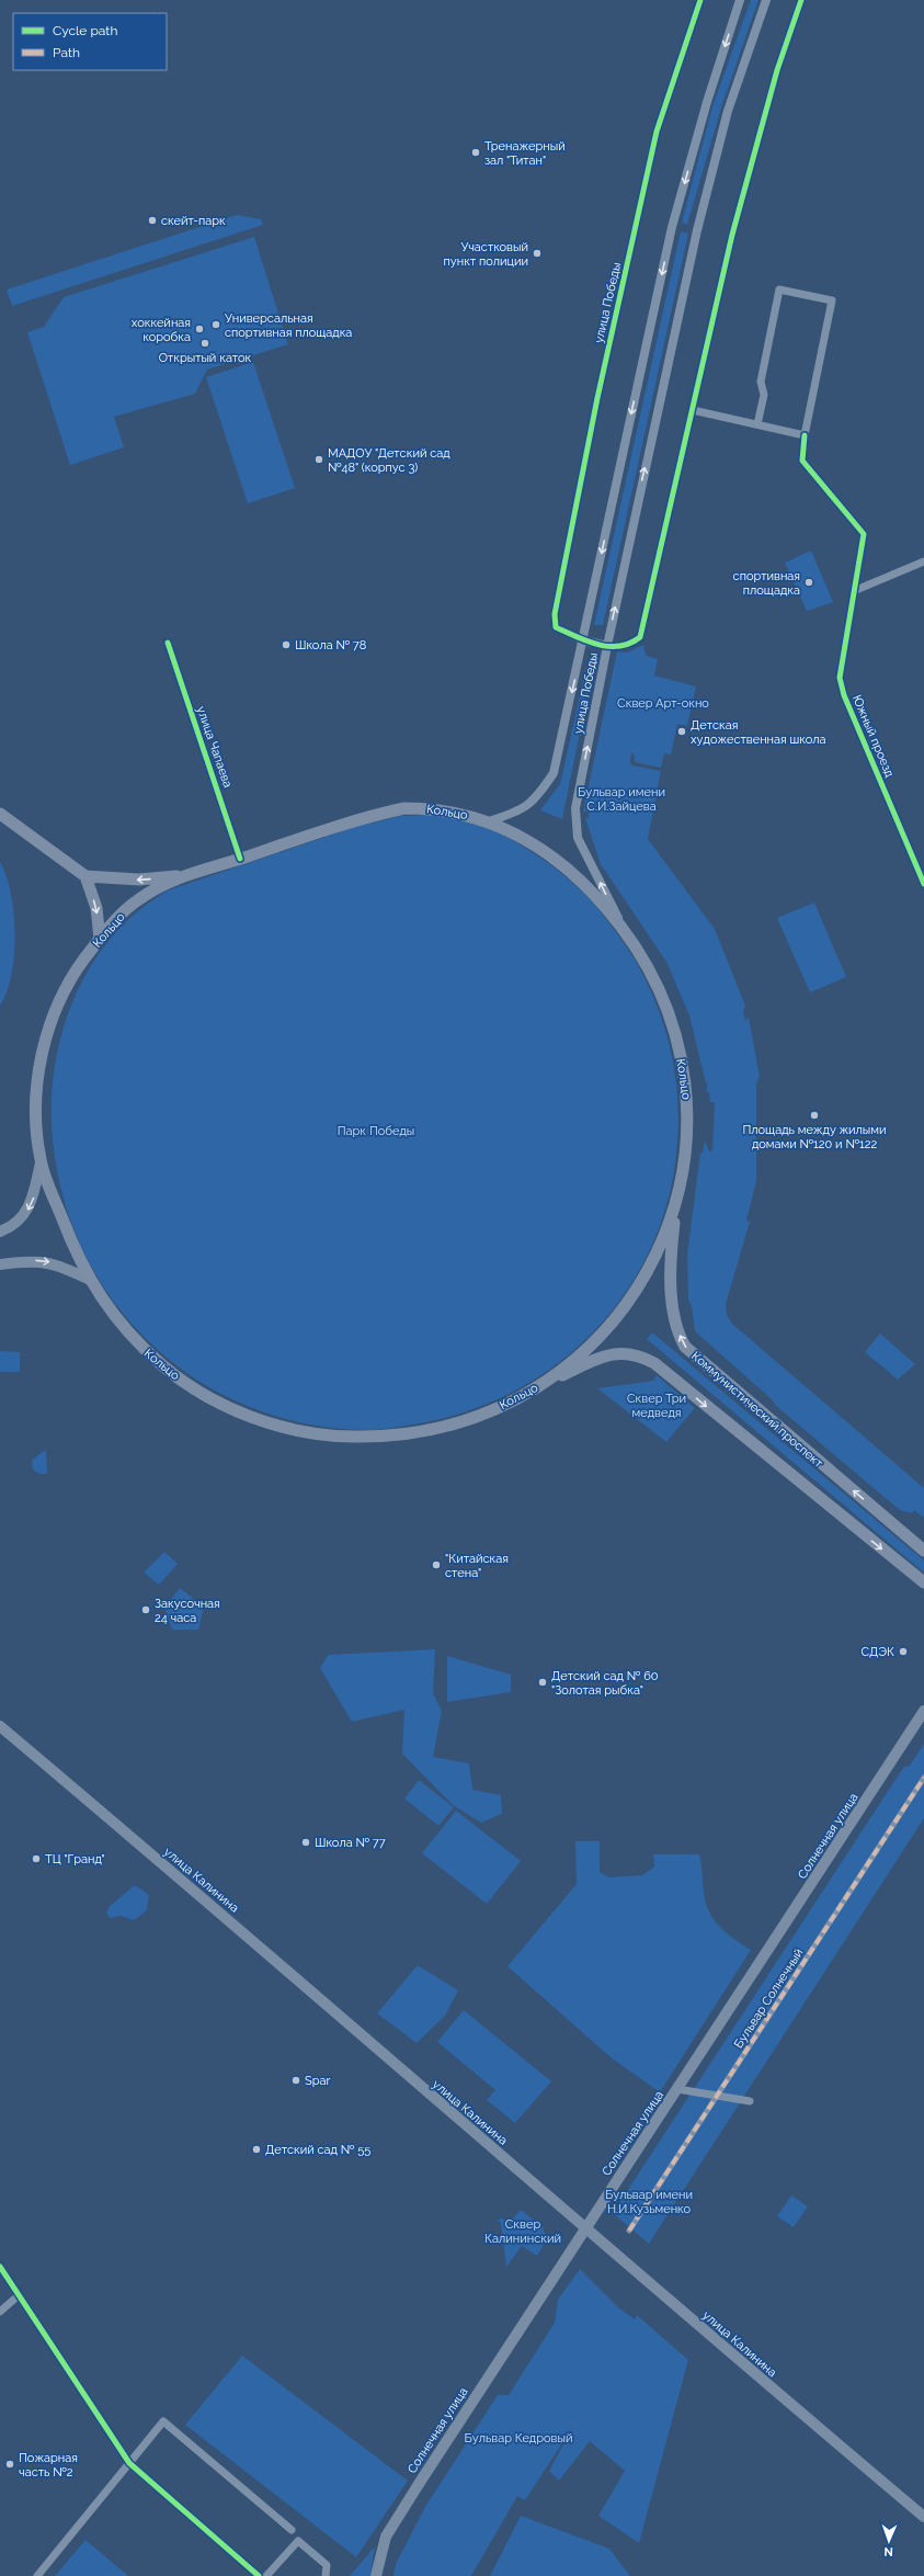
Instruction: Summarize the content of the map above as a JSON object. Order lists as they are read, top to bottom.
{
  "streets": {
    "main road": [
      "Кольцо",
      "Коммунистический проспект",
      "Солнечная улица",
      "улица Калинина"
    ],
    "street": [
      "улица Победы",
      "Южный проезд",
      "улица Чапаева",
      "Бульвар Солнечный"
    ]
  },
  "crossings": [
    ["улица Победы", "Кольцо"],
    ["улица Чапаева", "Кольцо"],
    ["Кольцо", "Коммунистический проспект"],
    ["Солнечная улица", "улица Калинина"]
  ],
  "one_way": ["Коммунистический проспект"],
  "parks": [
    "Сквер Арт-окно",
    "Бульвар имени С.И.Зайцева",
    "Парк Победы",
    "Сквер Три медведя",
    "Бульвар имени Н.И.Кузьменко",
    "Сквер Калининский",
    "Бульвар Кедровый"
  ],
  "places": [
    "Тренажерный зал \"Титан\"",
    "скейт-парк",
    "Участковый пункт полиции",
    "Универсальная спортивная площадка",
    "хоккейная коробка",
    "Открытый каток",
    "МАДОУ \"Детский сад №48\" (корпус 3)",
    "спортивная площадка",
    "Школа № 78",
    "Детская художественная школа",
    "Площадь между жилыми домами №120 и №122",
    "\"Китайская стена\"",
    "Закусочная 24 часа",
    "СДЭК",
    "Детский сад № 60 \"Золотая рыбка\"",
    "Школа № 77",
    "ТЦ \"Гранд\"",
    "Spar",
    "Детский сад № 55",
    "Пожарная часть №2"
  ],
  "legend": ["Cycle path", "Path"],
  "north": "bottom"
}
